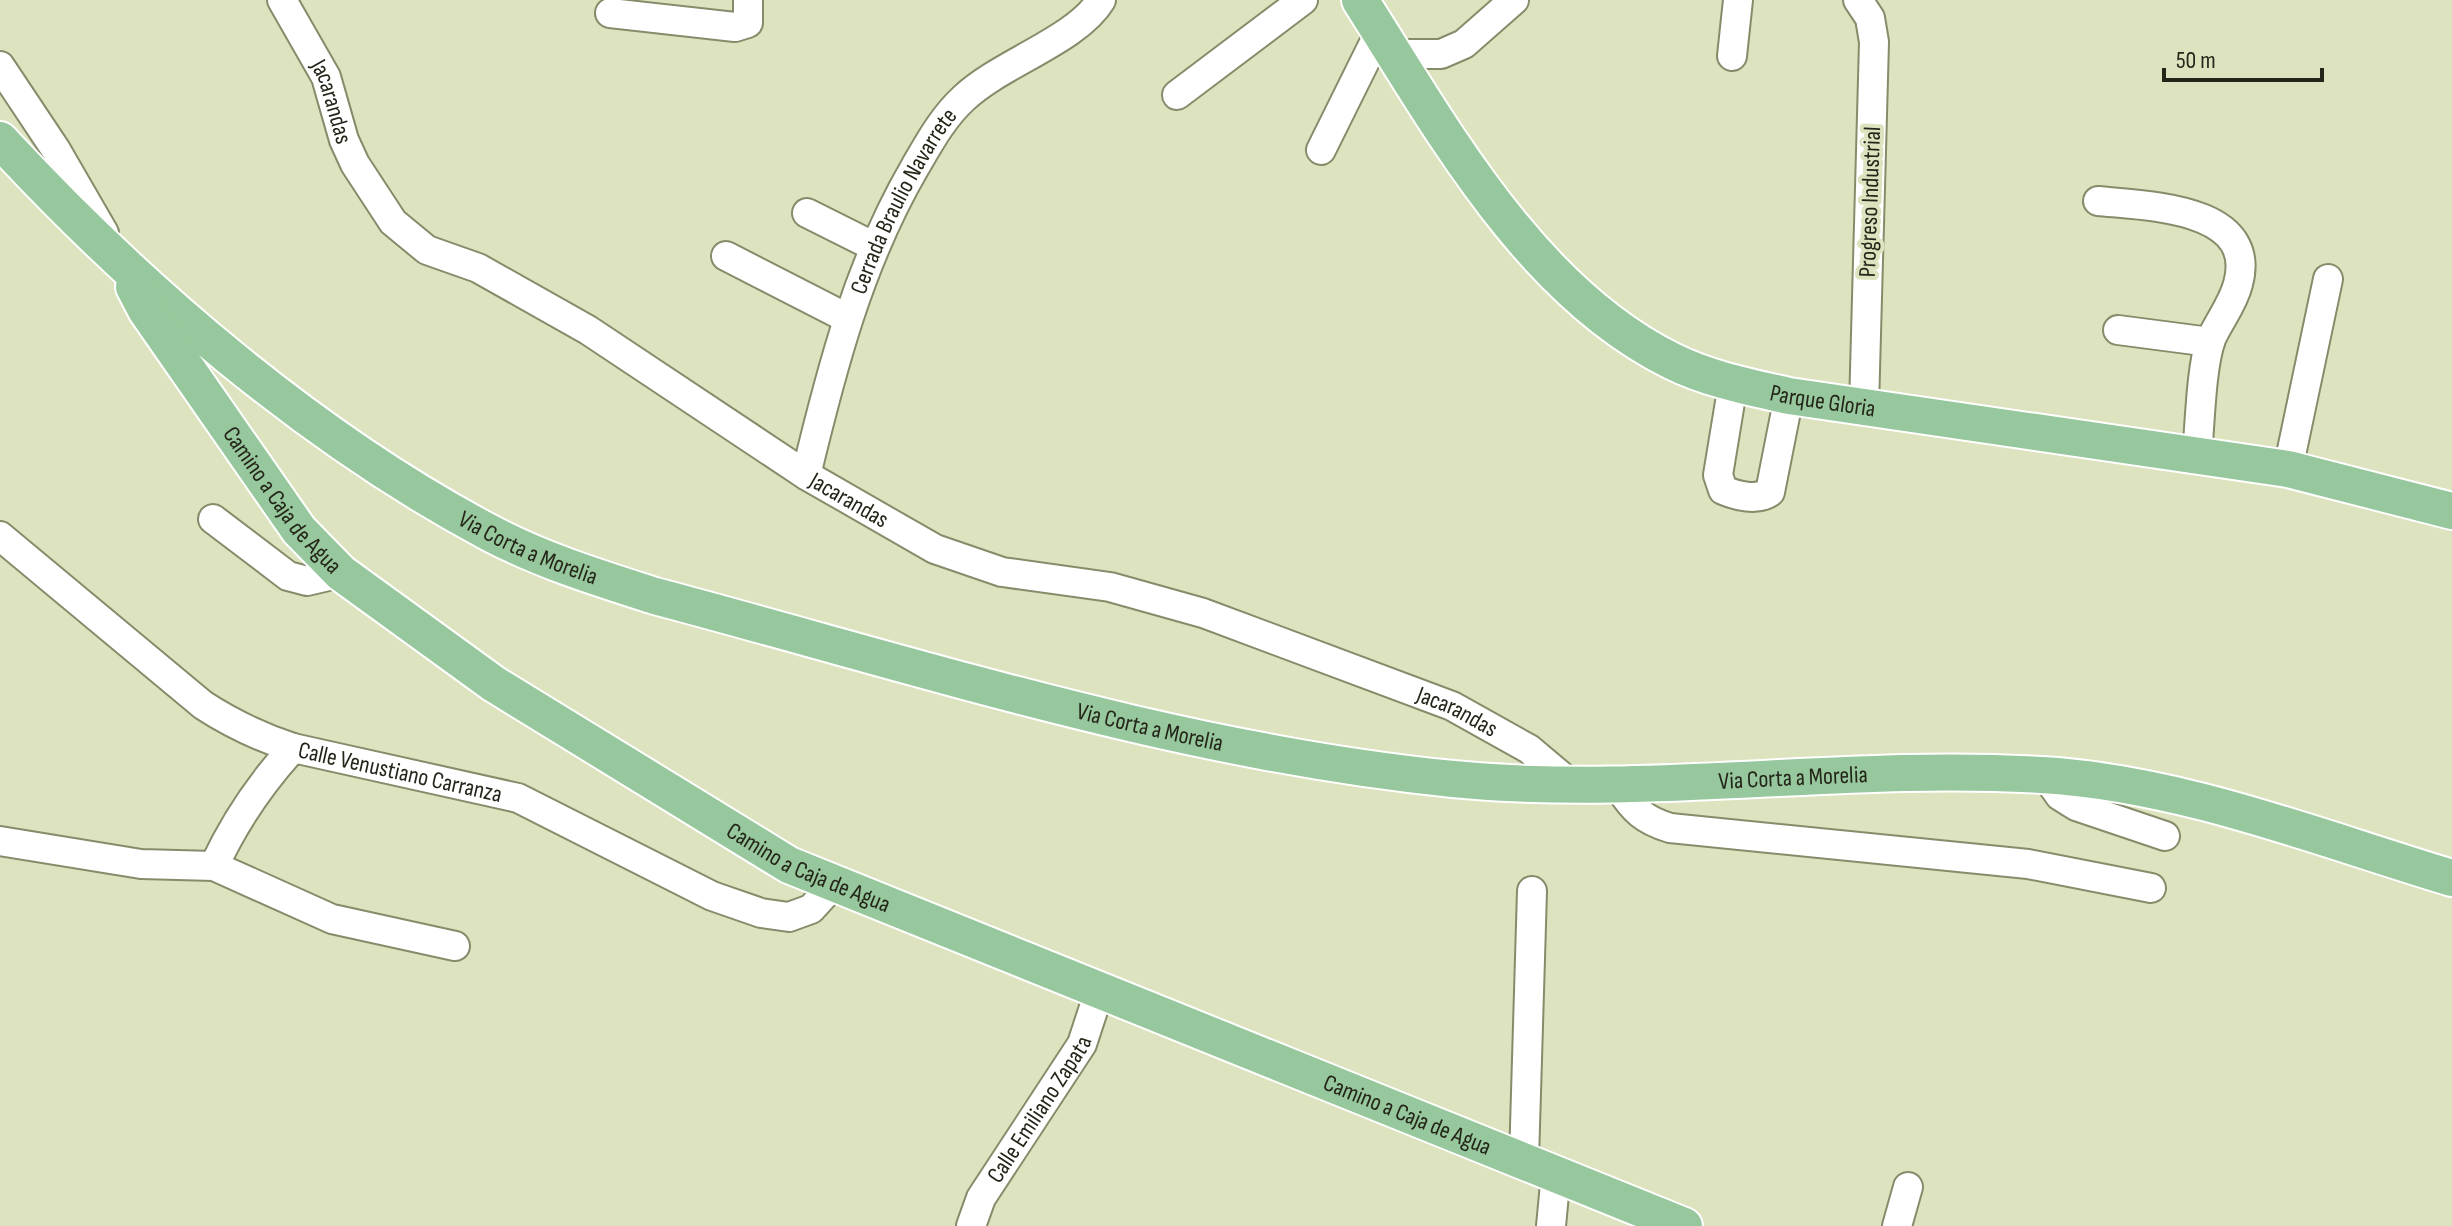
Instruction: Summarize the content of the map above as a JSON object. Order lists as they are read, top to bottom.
{
  "streets": {
    "main road": ["Parque Gloria", "Camino a Caja de Agua", "Via Corta a Morelia"],
    "street": [
      "Jacarandas",
      "Progreso Industrial",
      "Cerrada Braulio Navarrete",
      "Calle Venustiano Carranza",
      "Calle Emiliano Zapata"
    ]
  },
  "crossings": [
    ["Jacarandas", "Cerrada Braulio Navarrete"],
    ["Jacarandas", "Via Corta a Morelia"],
    ["Progreso Industrial", "Parque Gloria"],
    ["Camino a Caja de Agua", "Via Corta a Morelia"],
    ["Camino a Caja de Agua", "Calle Venustiano Carranza"],
    ["Camino a Caja de Agua", "Calle Emiliano Zapata"]
  ],
  "scale_bar": "50 m"
}
